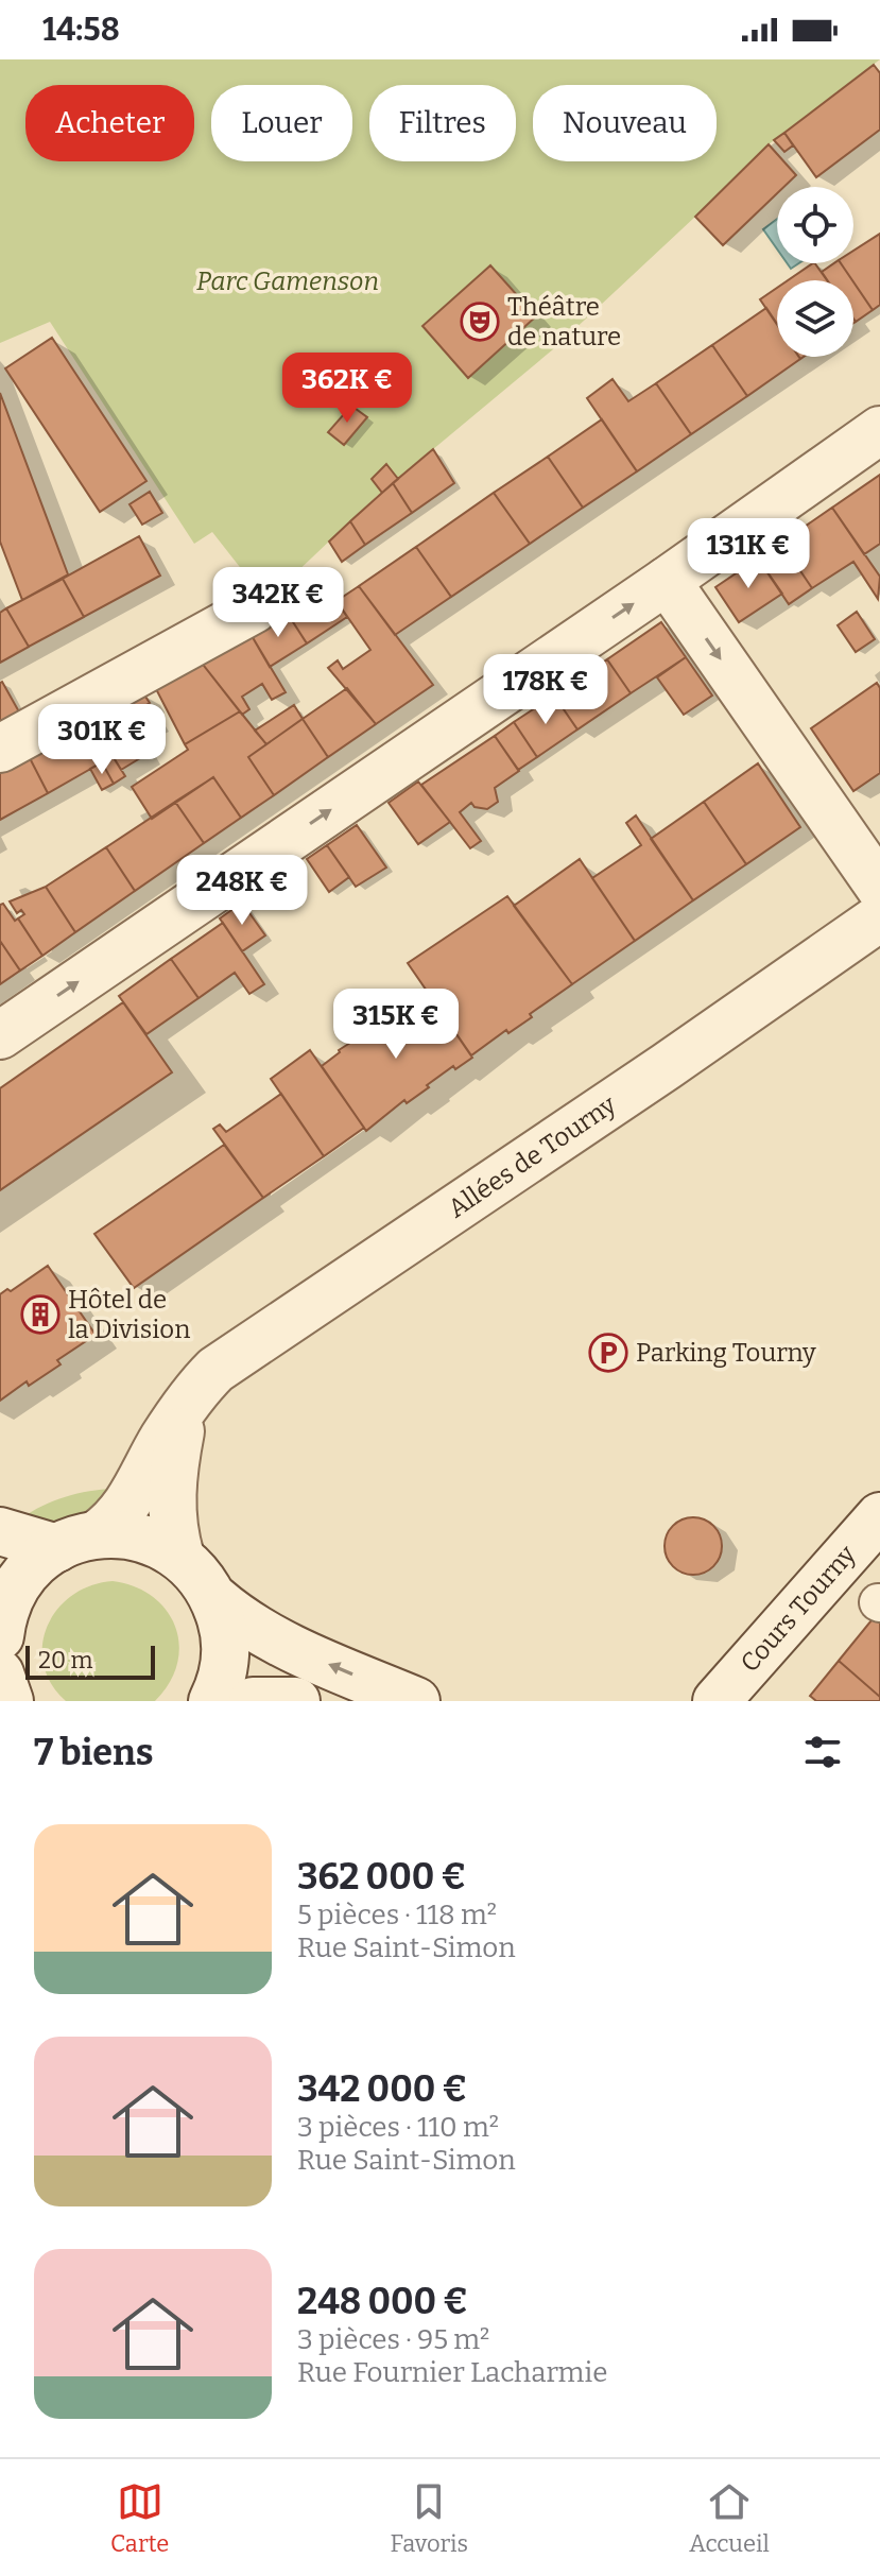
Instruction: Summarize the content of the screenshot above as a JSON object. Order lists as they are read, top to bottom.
{
  "streets": {
    "street": ["Allées de Tourny", "Cours Tourny"]
  },
  "parks": ["Parc Gamenson"],
  "places": {
    "theatre": ["Théâtre de nature"],
    "building": ["Hôtel de la Division"],
    "parking": ["Parking Tourny"]
  },
  "scale_bar": "20 m",
  "page": {
    "status": "14:58",
    "chip": [
      "Acheter",
      "Louer",
      "Filtres",
      "Nouveau"
    ],
    "price": [
      "362K €",
      "131K €",
      "342K €",
      "178K €",
      "301K €",
      "248K €",
      "315K €"
    ],
    "scale": "20 m",
    "heading": "7 biens",
    "list": [
      {
        "name": "362 000 €",
        "note": "5 pièces · 118 m² · Rue Saint-Simon"
      },
      {
        "name": "342 000 €",
        "note": "3 pièces · 110 m² · Rue Saint-Simon"
      },
      {
        "name": "248 000 €",
        "note": "3 pièces · 95 m² · Rue Fournier Lacharmie"
      }
    ],
    "tabs": ["Carte", "Favoris", "Accueil"]
  }
}
